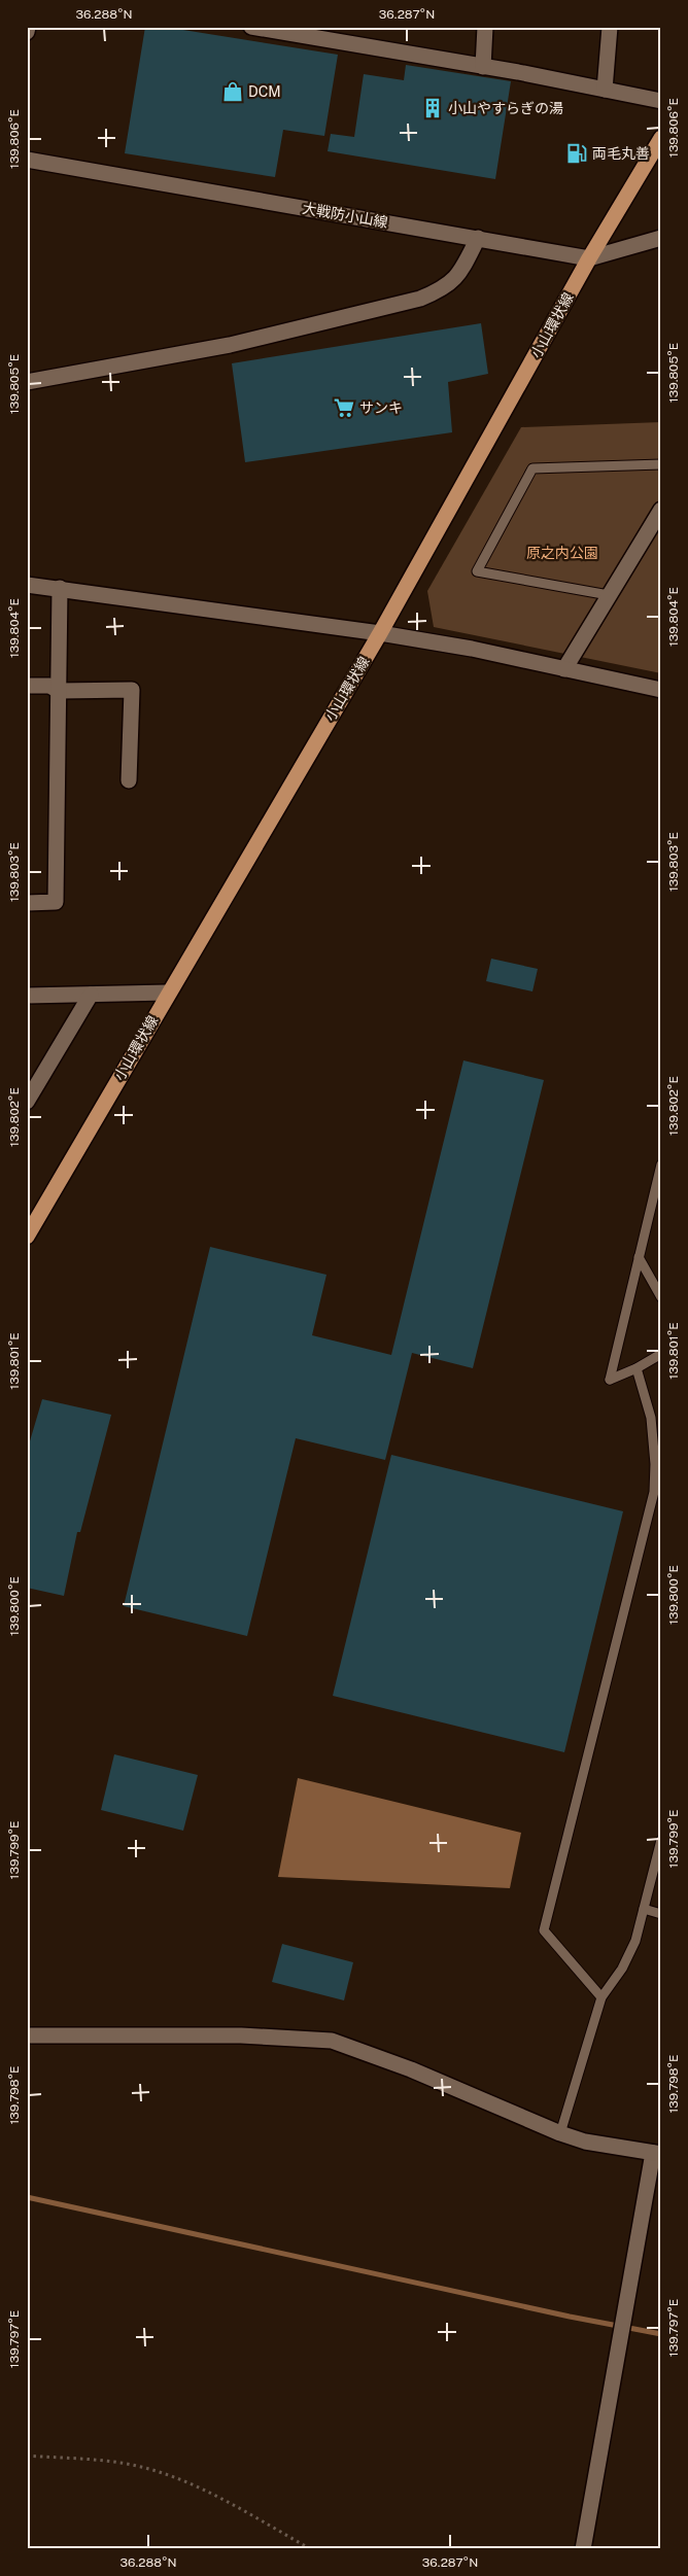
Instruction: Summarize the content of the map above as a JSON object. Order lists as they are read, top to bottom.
{
  "streets": {
    "main road": ["小山環状線"],
    "street": ["大戦防小山線"]
  },
  "crossings": [
    ["大戦防小山線", "小山環状線"]
  ],
  "parks": ["原之内公園"],
  "places": {
    "shop": ["DCM"],
    "building": ["小山やすらぎの湯"],
    "fuel station": ["両毛丸善"],
    "supermarket": ["サンキ"]
  },
  "coordinates": [
    "36.288°N",
    "36.287°N",
    "139.806°E",
    "139.805°E",
    "139.804°E",
    "139.803°E",
    "139.802°E",
    "139.801°E",
    "139.800°E",
    "139.799°E",
    "139.798°E",
    "139.797°E"
  ]
}
